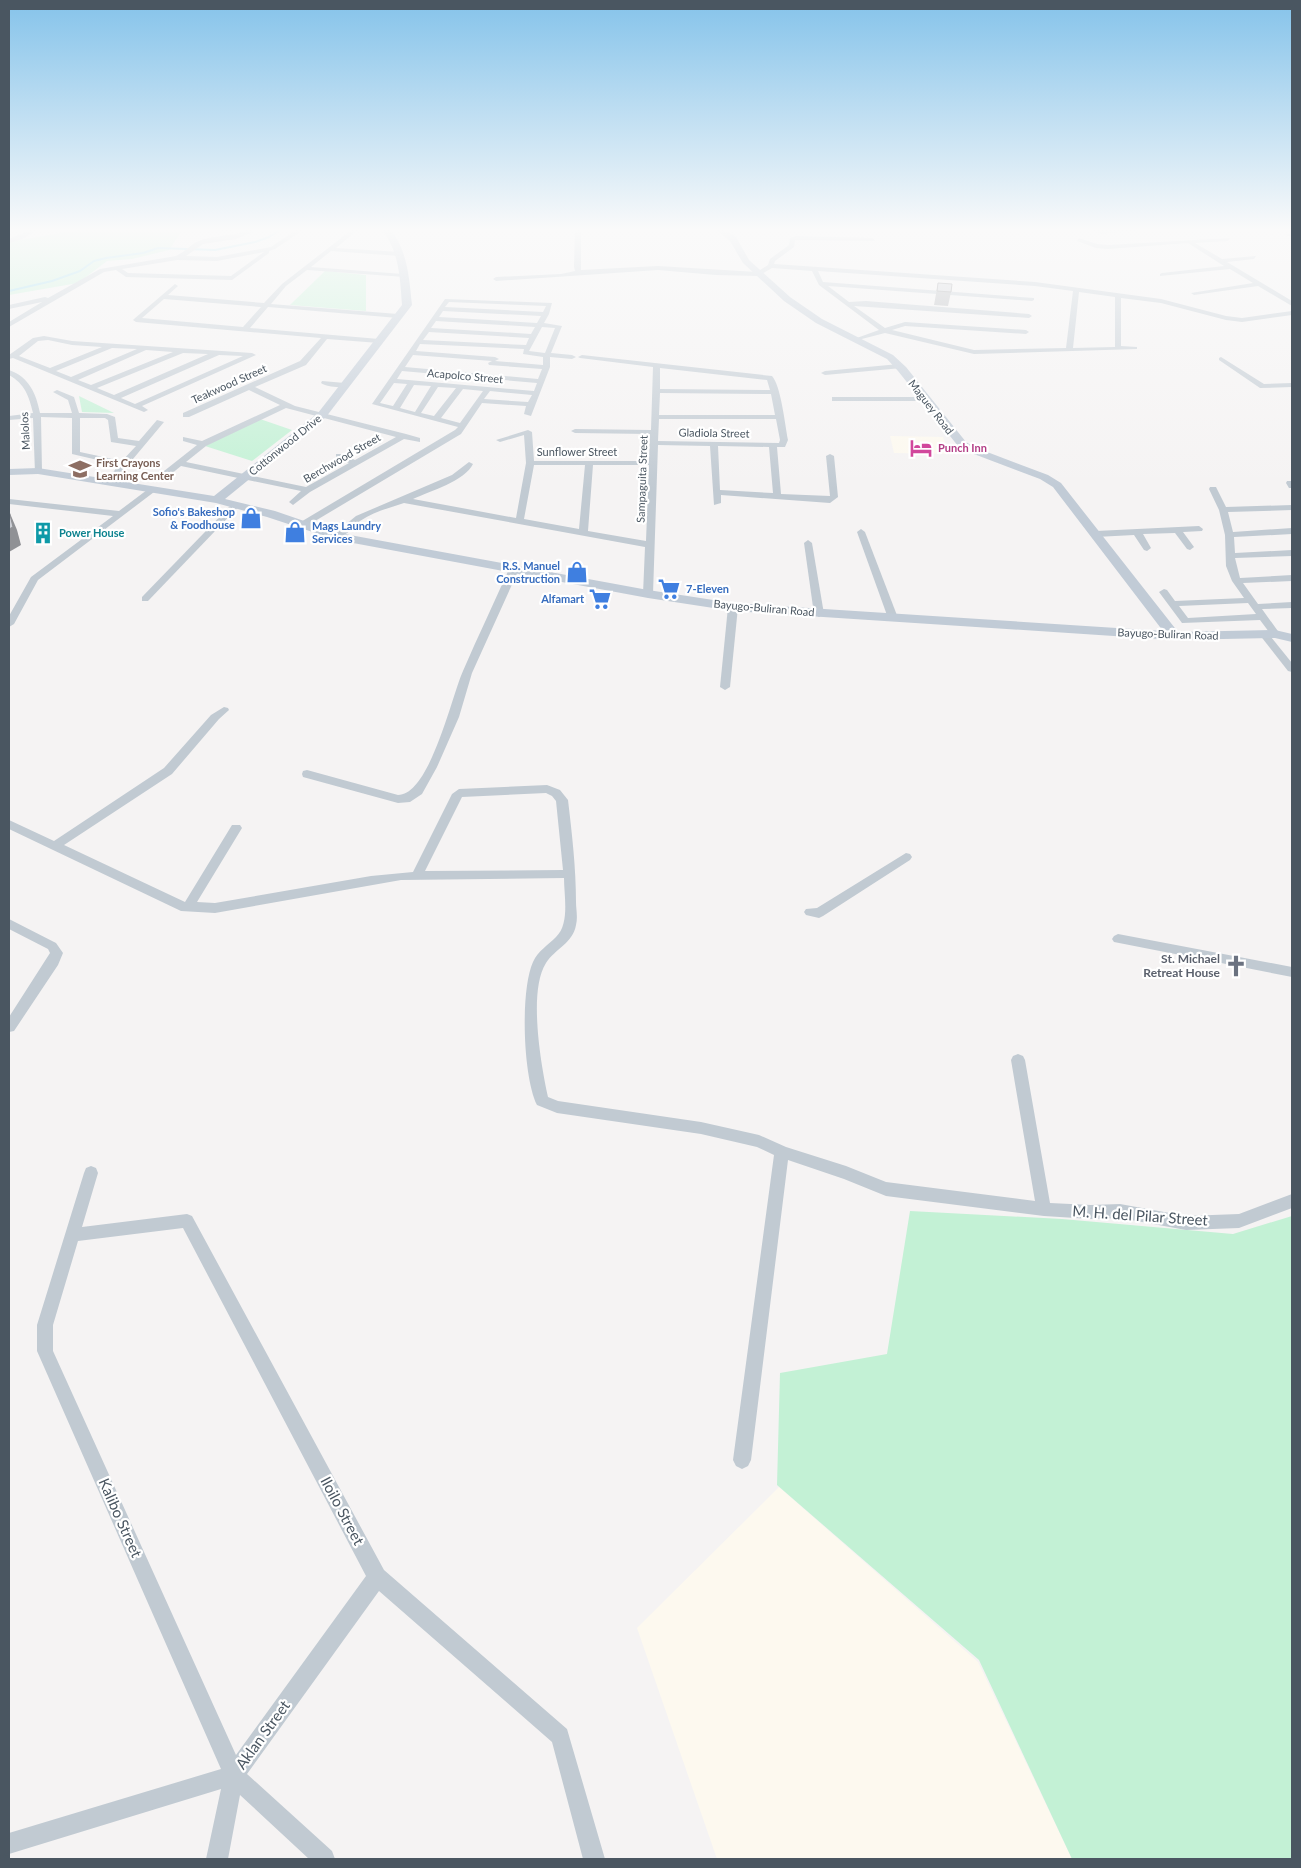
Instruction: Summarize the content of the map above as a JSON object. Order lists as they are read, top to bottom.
{
  "streets": {
    "street": [
      "Acapolco Street",
      "Teakwood Street",
      "Maguey Road",
      "Malolos",
      "Gladiola Street",
      "Cottonwood Drive",
      "Sunflower Street",
      "Berchwood Street",
      "Sampaguita Street",
      "Bayugo-Buliran Road",
      "M. H. del Pilar Street",
      "Iloilo Street",
      "Kalibo Street",
      "Aklan Street"
    ]
  },
  "crossings": [
    ["Maguey Road", "Bayugo-Buliran Road"],
    ["Malolos", "Bayugo-Buliran Road"],
    ["Gladiola Street", "Sampaguita Street"],
    ["Cottonwood Drive", "Bayugo-Buliran Road"],
    ["Sunflower Street", "Sampaguita Street"],
    ["Sampaguita Street", "Bayugo-Buliran Road"],
    ["Iloilo Street", "Kalibo Street"],
    ["Iloilo Street", "Aklan Street"],
    ["Kalibo Street", "Aklan Street"]
  ],
  "places": {
    "hotel": ["Punch Inn"],
    "school or university": ["First Crayons Learning Center"],
    "shop": ["Sofio's Bakeshop & Foodhouse", "Mags Laundry Services", "R.S. Manuel Construction"],
    "building": ["Power House"],
    "supermarket": ["7-Eleven", "Alfamart"],
    "church": ["St. Michael Retreat House"]
  }
}
